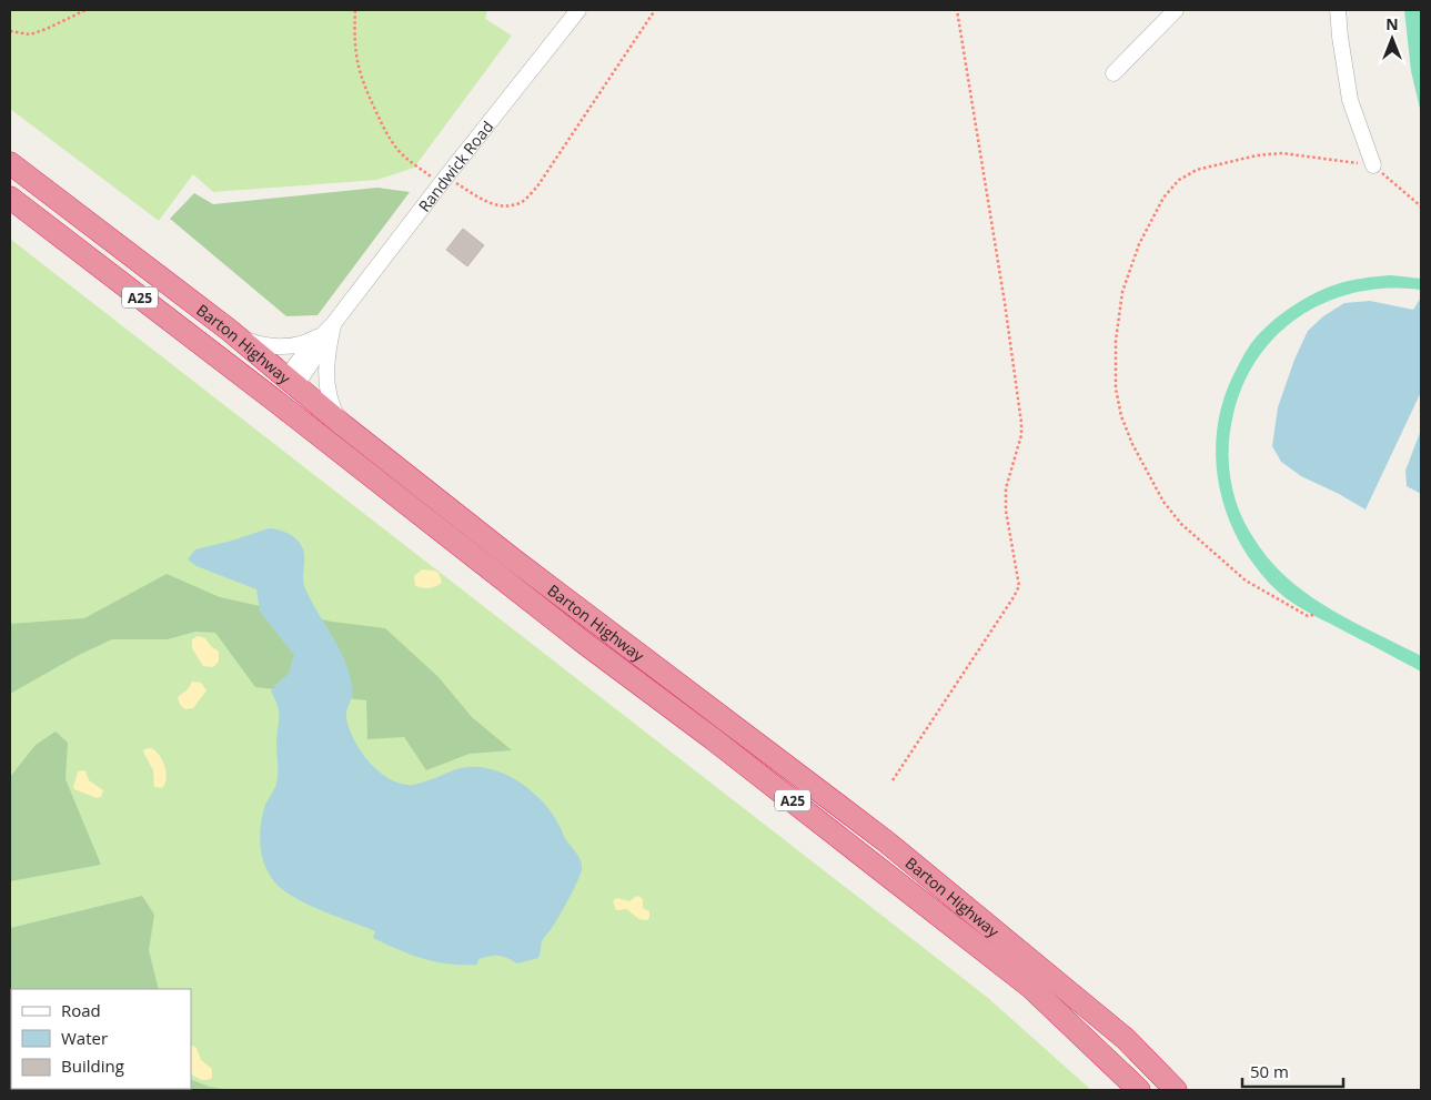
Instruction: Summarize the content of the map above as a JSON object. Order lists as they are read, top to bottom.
{
  "streets": {
    "highway": ["Randwick Road", "A25", "Barton Highway"]
  },
  "crossings": [
    ["Randwick Road", "Barton Highway"]
  ],
  "legend": ["Road", "Water", "Building"],
  "scale_bar": "50 m",
  "north": "top"
}
